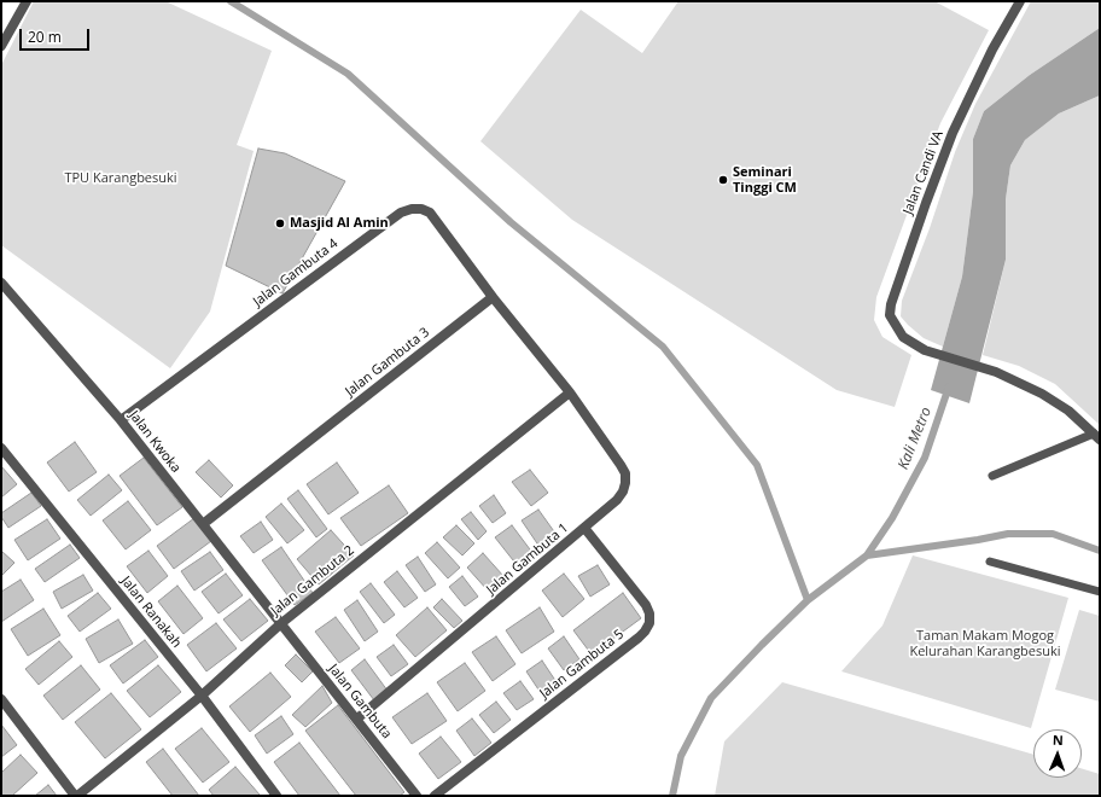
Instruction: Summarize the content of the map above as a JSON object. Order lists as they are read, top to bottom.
{
  "streets": {
    "street": [
      "Jalan Candi VA",
      "Jalan Gambuta 4",
      "Jalan Gambuta 3",
      "Jalan Kwoka",
      "Jalan Gambuta 1",
      "Jalan Gambuta 2",
      "Jalan Ranakah",
      "Jalan Gambuta 5",
      "Jalan Gambuta"
    ]
  },
  "crossings": [
    ["Jalan Gambuta 4", "Jalan Gambuta 3"],
    ["Jalan Gambuta 4", "Jalan Kwoka"],
    ["Jalan Gambuta 3", "Jalan Kwoka"],
    ["Jalan Kwoka", "Jalan Gambuta 2"],
    ["Jalan Kwoka", "Jalan Gambuta"],
    ["Jalan Gambuta 1", "Jalan Gambuta 2"],
    ["Jalan Gambuta 1", "Jalan Gambuta 5"],
    ["Jalan Gambuta 1", "Jalan Gambuta"],
    ["Jalan Gambuta 2", "Jalan Ranakah"],
    ["Jalan Gambuta 2", "Jalan Gambuta"]
  ],
  "water": ["Kali Metro"],
  "parks": ["TPU Karangbesuki", "Taman Makam Mogog Kelurahan Karangbesuki"],
  "places": ["Seminari Tinggi CM", "Masjid Al Amin"],
  "scale_bar": "20 m",
  "north": "top"
}
